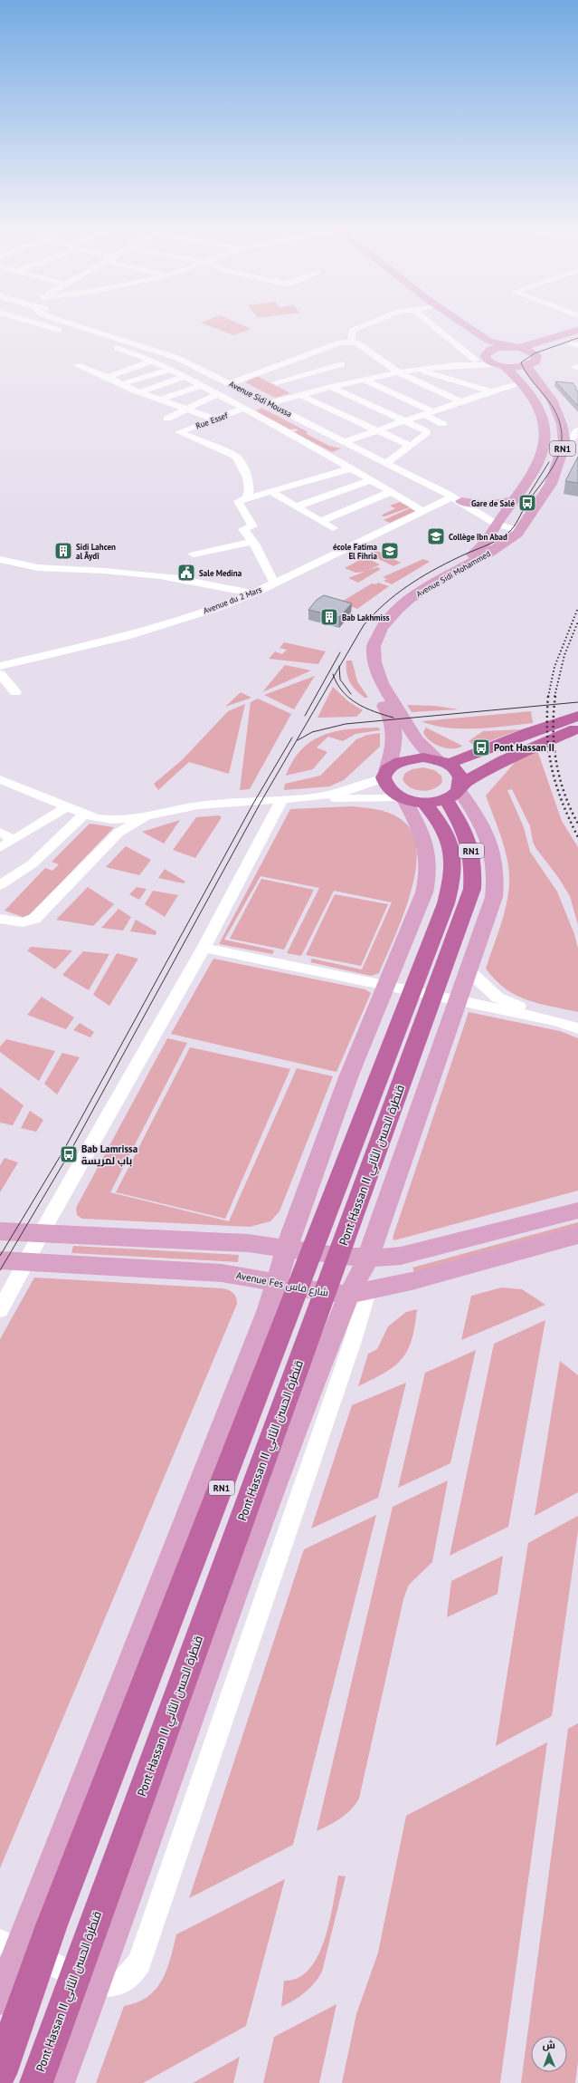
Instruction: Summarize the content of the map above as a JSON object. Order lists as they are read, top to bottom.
{
  "streets": {
    "highway": ["RN1", "Pont Hassan II قنطرة الحسن الثاني"],
    "main road": ["Avenue Sidi Mohammed", "Avenue Fes شارع فاس"],
    "street": ["Avenue Sidi Moussa", "Rue Essef", "Avenue du 2 Mars"]
  },
  "crossings": [
    ["Avenue Sidi Moussa", "Avenue Sidi Mohammed"],
    ["Avenue Sidi Moussa", "Avenue du 2 Mars"],
    ["RN1", "Avenue Sidi Mohammed"],
    ["RN1", "Pont Hassan II قنطرة الحسن الثاني"],
    ["Avenue Sidi Mohammed", "Pont Hassan II قنطرة الحسن الثاني"]
  ],
  "places": {
    "bus stop": ["Gare de Salé", "Pont Hassan II", "Bab Lamrissa باب لمريسة"],
    "school or university": ["Collège Ibn Abad", "école Fatima El Fihria"],
    "building": ["Sidi Lahcen al Âydî", "Bab Lakhmiss"],
    "public building": ["Sale Medina"]
  },
  "north": "top"
}
